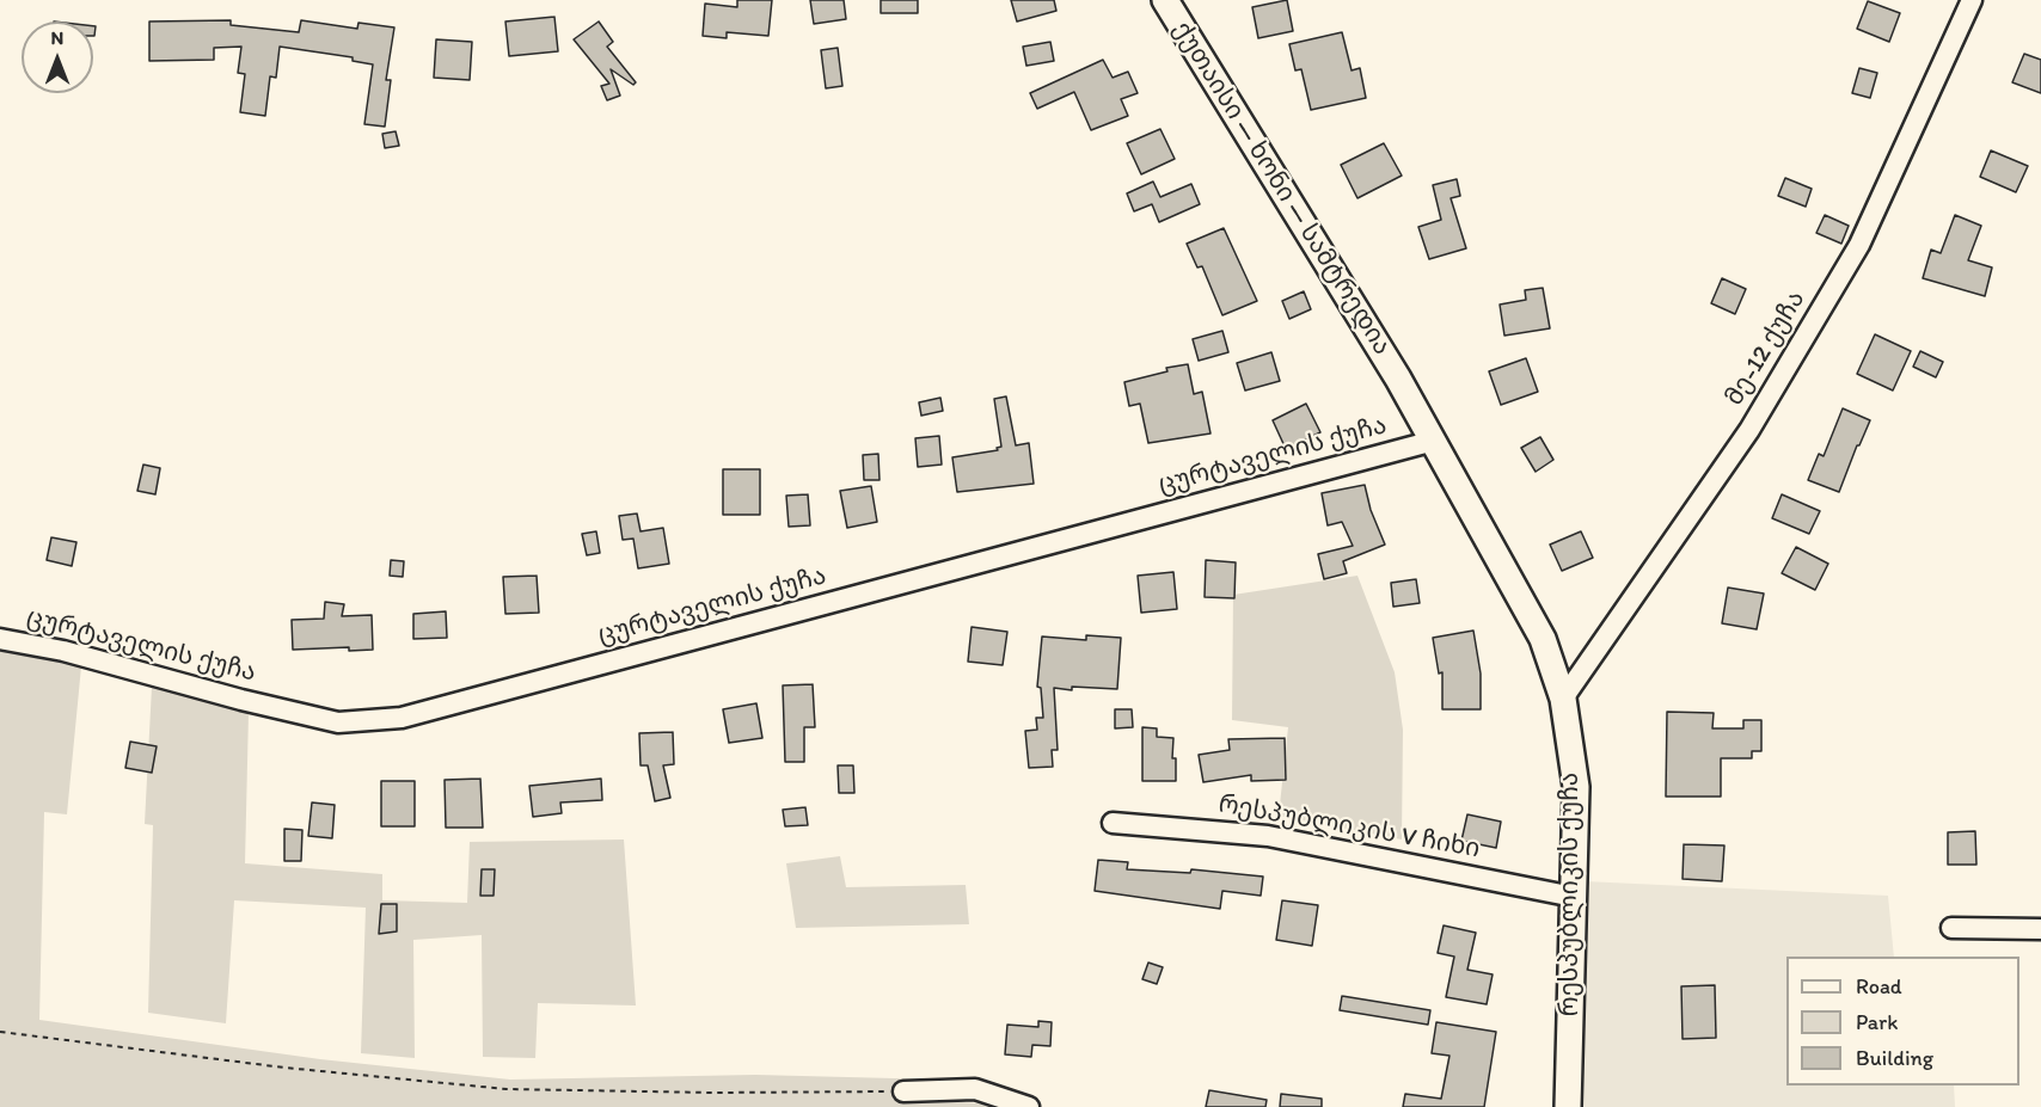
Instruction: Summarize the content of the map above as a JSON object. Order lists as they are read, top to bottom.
{
  "streets": {
    "main road": ["ქუთაისი — ხონი — სამტრედია", "რესპუბლიკის ქუჩა"],
    "street": ["მე-12 ქუჩა", "ცურტაველის ქუჩა", "რესპუბლიკის V ჩიხი"]
  },
  "crossings": [
    ["ქუთაისი — ხონი — სამტრედია", "რესპუბლიკის ქუჩა"],
    ["მე-12 ქუჩა", "რესპუბლიკის ქუჩა"],
    ["ცურტაველის ქუჩა", "რესპუბლიკის ქუჩა"],
    ["რესპუბლიკის V ჩიხი", "რესპუბლიკის ქუჩა"]
  ],
  "legend": ["Road", "Park", "Building"],
  "north": "top"
}
